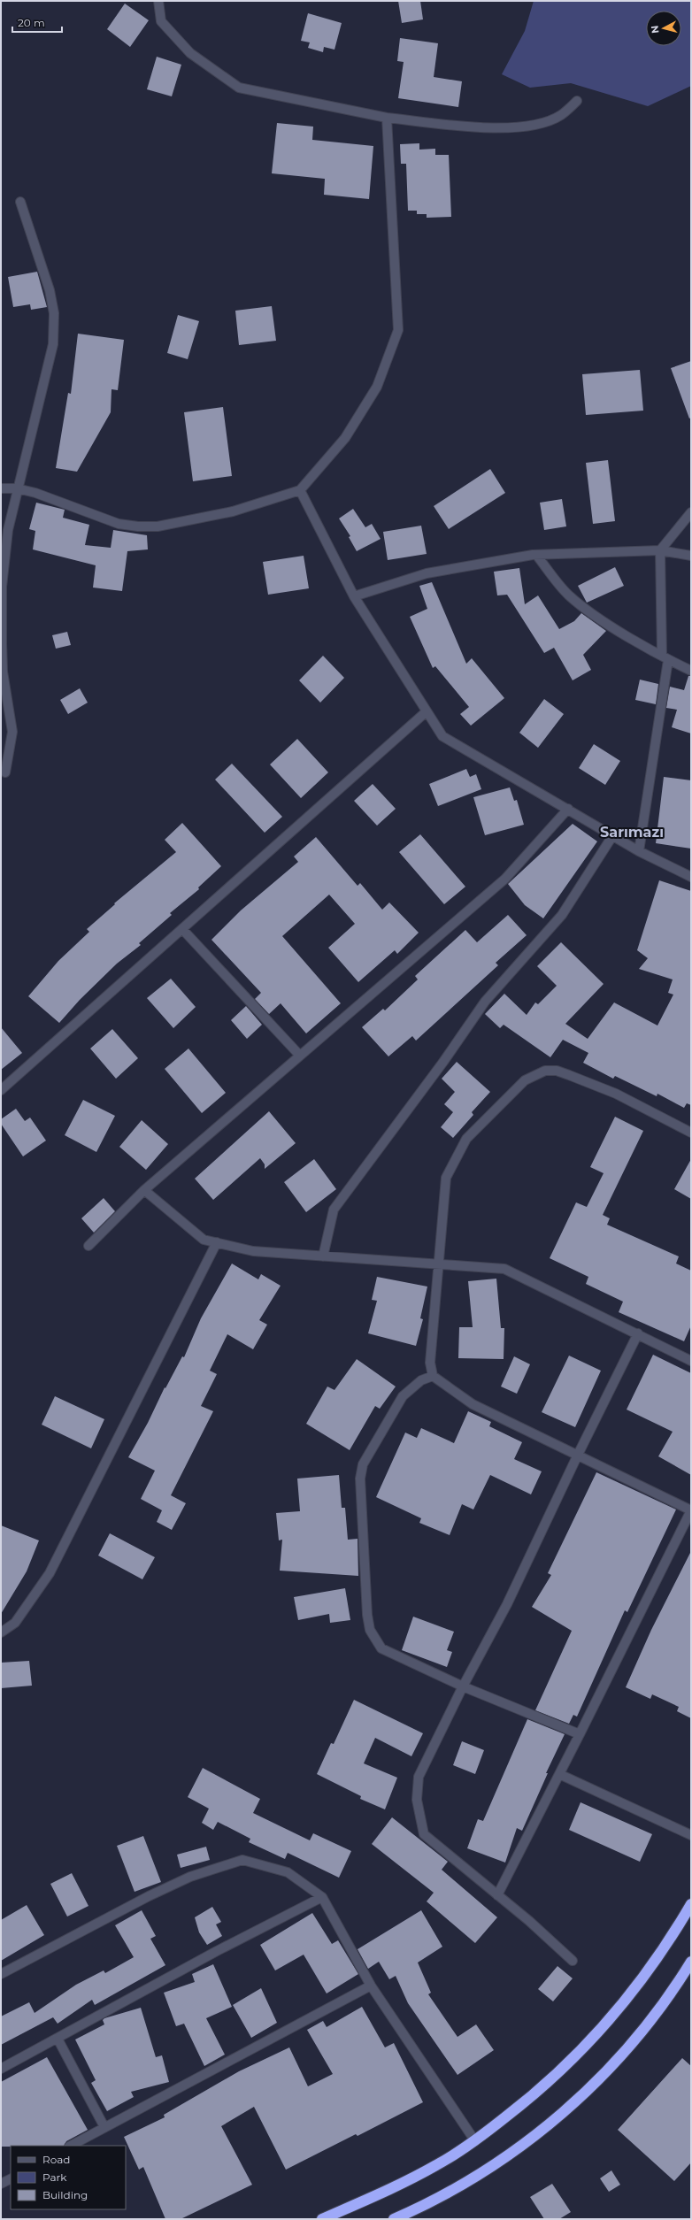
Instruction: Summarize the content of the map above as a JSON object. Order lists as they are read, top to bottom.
{
  "districts": ["Sarımazı"],
  "legend": ["Road", "Park", "Building"],
  "scale_bar": "20 m",
  "north": "left"
}
